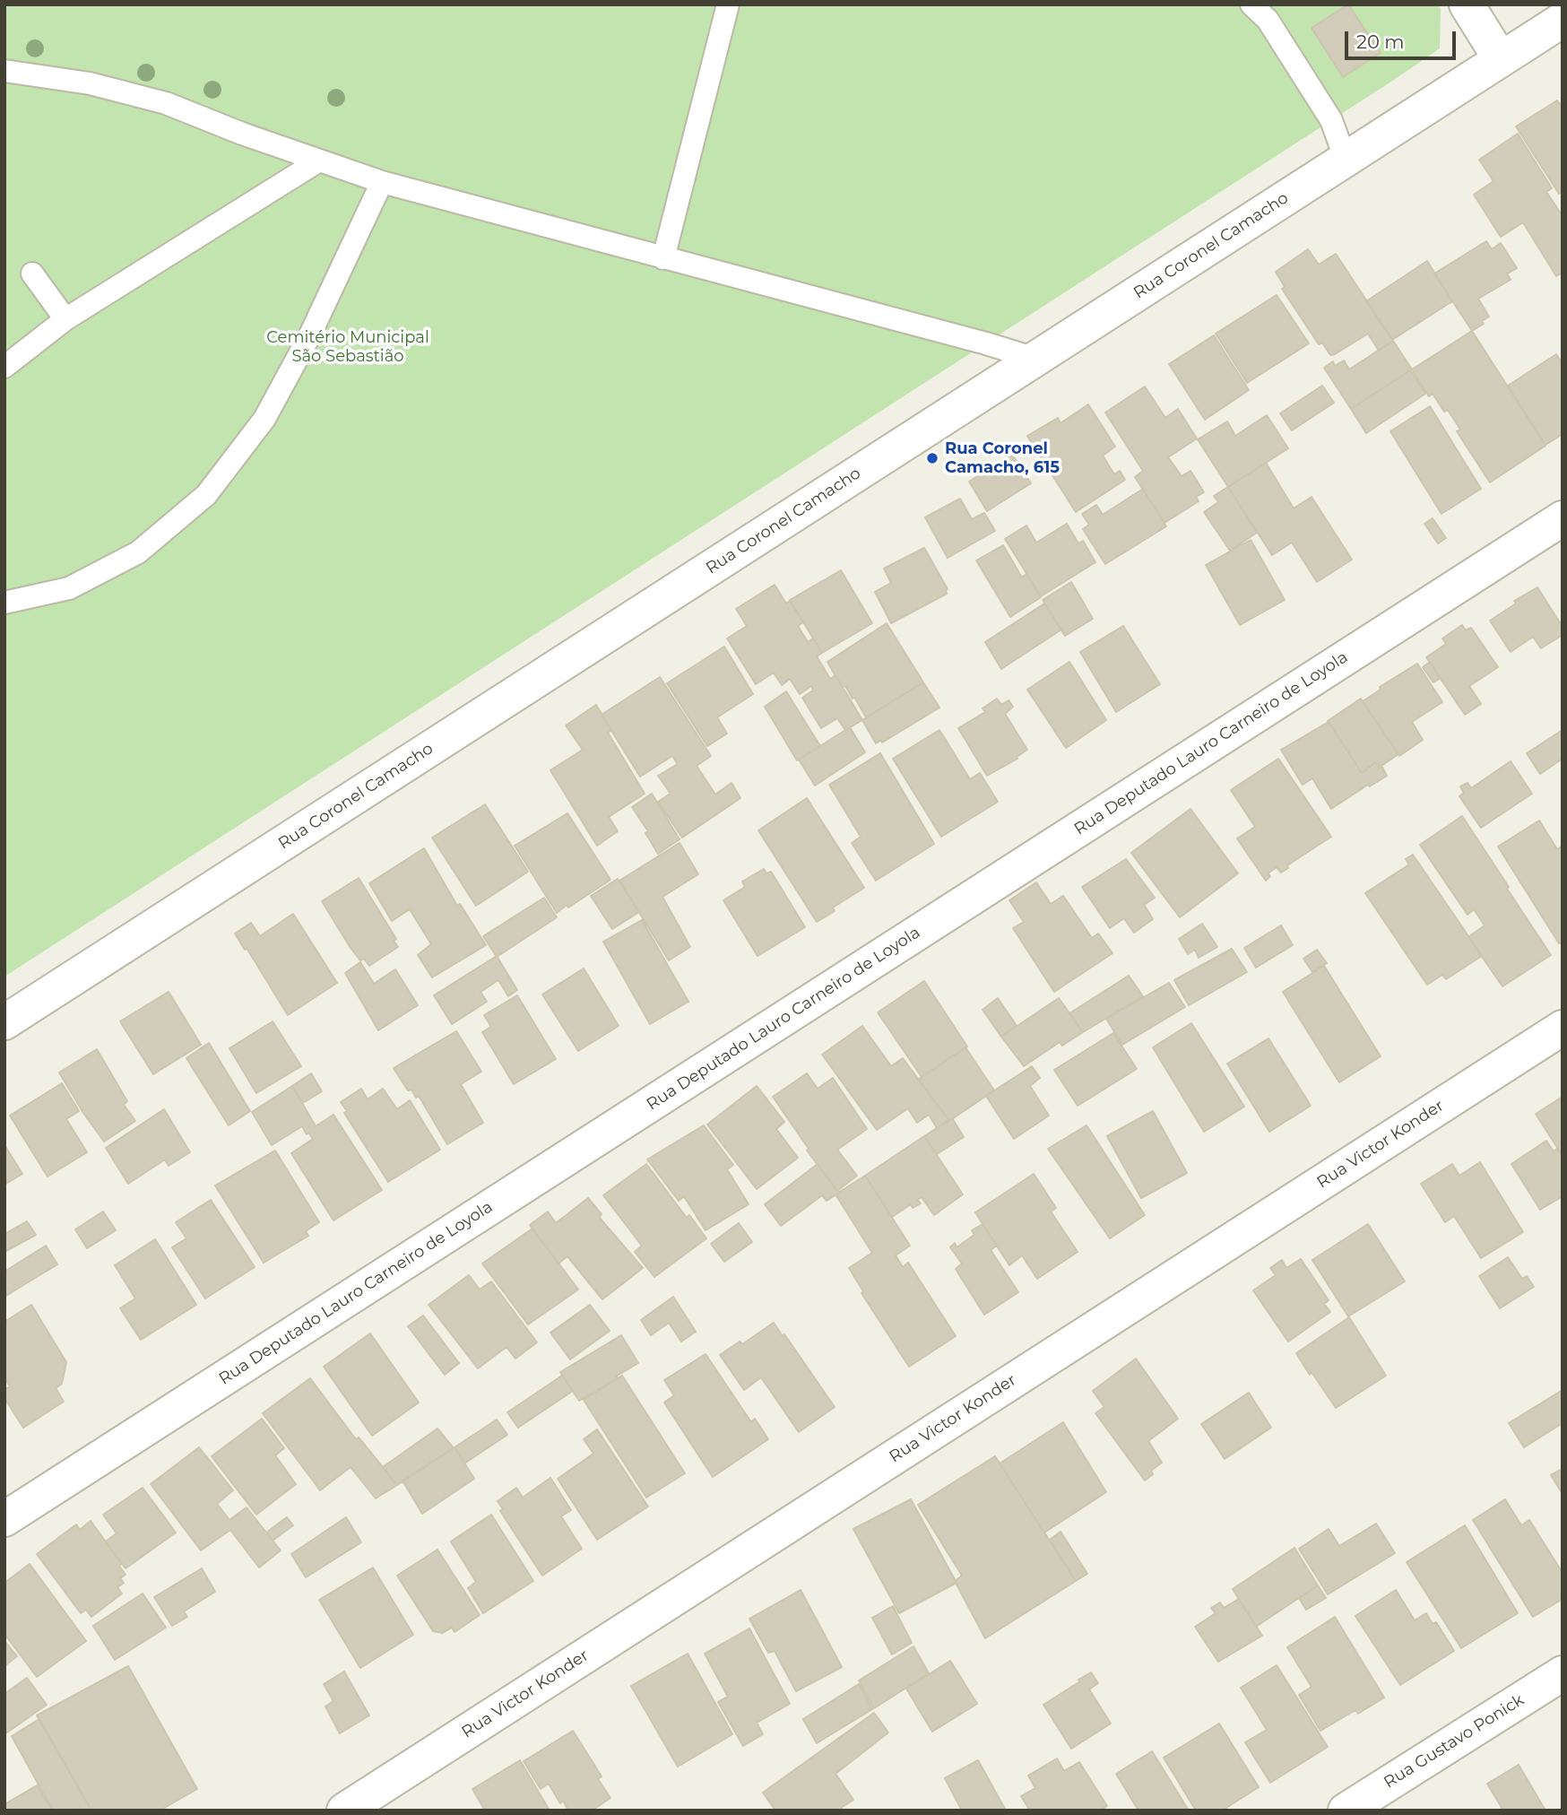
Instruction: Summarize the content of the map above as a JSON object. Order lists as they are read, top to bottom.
{
  "streets": {
    "street": [
      "Rua Coronel Camacho",
      "Rua Deputado Lauro Carneiro de Loyola",
      "Rua Victor Konder",
      "Rua Gustavo Ponick"
    ]
  },
  "parks": ["Cemitério Municipal São Sebastião"],
  "places": ["Rua Coronel Camacho, 615"],
  "scale_bar": "20 m"
}
